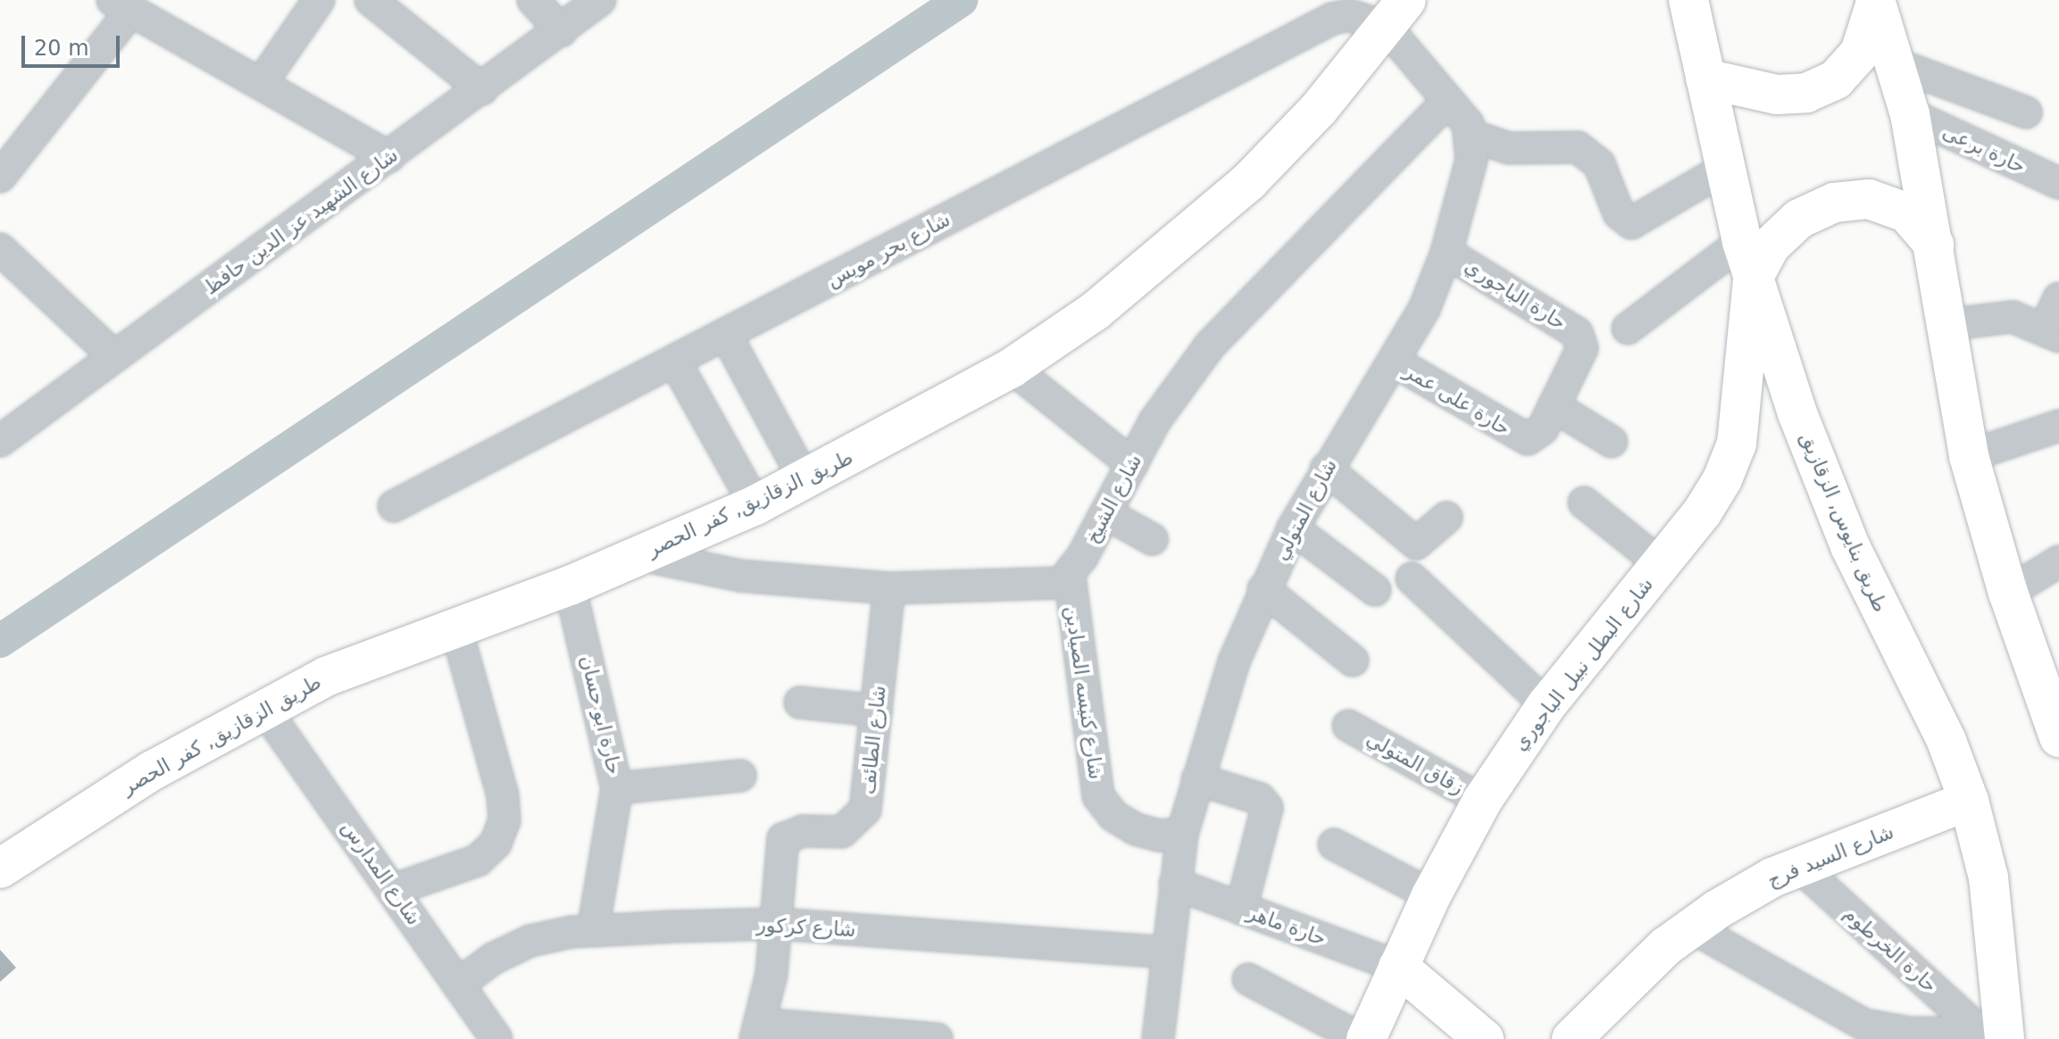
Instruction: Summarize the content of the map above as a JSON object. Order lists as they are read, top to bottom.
{
  "streets": {
    "main road": [
      "طريق الزقازيق, كفر الحصر",
      "طريق بنايوس, الزقازيق",
      "شارع البطل نبيل الباجوري",
      "شارع السيد فرج"
    ],
    "street": [
      "حارة برعى",
      "شارع الشهيد عز الدين حافظ",
      "شارع بحر مويس",
      "حارة الباجوري",
      "حارة على عمر",
      "شارع الشيخ",
      "شارع المتولي",
      "شارع كنيسه الصيادين",
      "حارة ابو حسان",
      "شارع الطائف",
      "زقاق المتولي",
      "شارع المدارس",
      "حارة ماهر",
      "شارع كركور",
      "حارة الخرطوم"
    ]
  },
  "crossings": [
    ["شارع بحر مويس", "طريق الزقازيق, كفر الحصر"],
    ["حارة الباجوري", "حارة على عمر"],
    ["حارة الباجوري", "شارع المتولي"],
    ["حارة على عمر", "شارع المتولي"],
    ["شارع الشيخ", "شارع كنيسه الصيادين"],
    ["طريق الزقازيق, كفر الحصر", "حارة ابو حسان"],
    ["طريق الزقازيق, كفر الحصر", "شارع المدارس"],
    ["شارع المتولي", "شارع كنيسه الصيادين"],
    ["شارع المتولي", "حارة ماهر"],
    ["شارع المتولي", "شارع كركور"],
    ["طريق بنايوس, الزقازيق", "شارع البطل نبيل الباجوري"],
    ["طريق بنايوس, الزقازيق", "شارع السيد فرج"],
    ["طريق بنايوس, الزقازيق", "حارة الخرطوم"],
    ["شارع البطل نبيل الباجوري", "زقاق المتولي"],
    ["شارع البطل نبيل الباجوري", "حارة ماهر"],
    ["حارة ابو حسان", "شارع كركور"],
    ["شارع الطائف", "شارع كركور"],
    ["شارع السيد فرج", "حارة الخرطوم"],
    ["شارع المدارس", "شارع كركور"]
  ],
  "scale_bar": "20 m"
}
